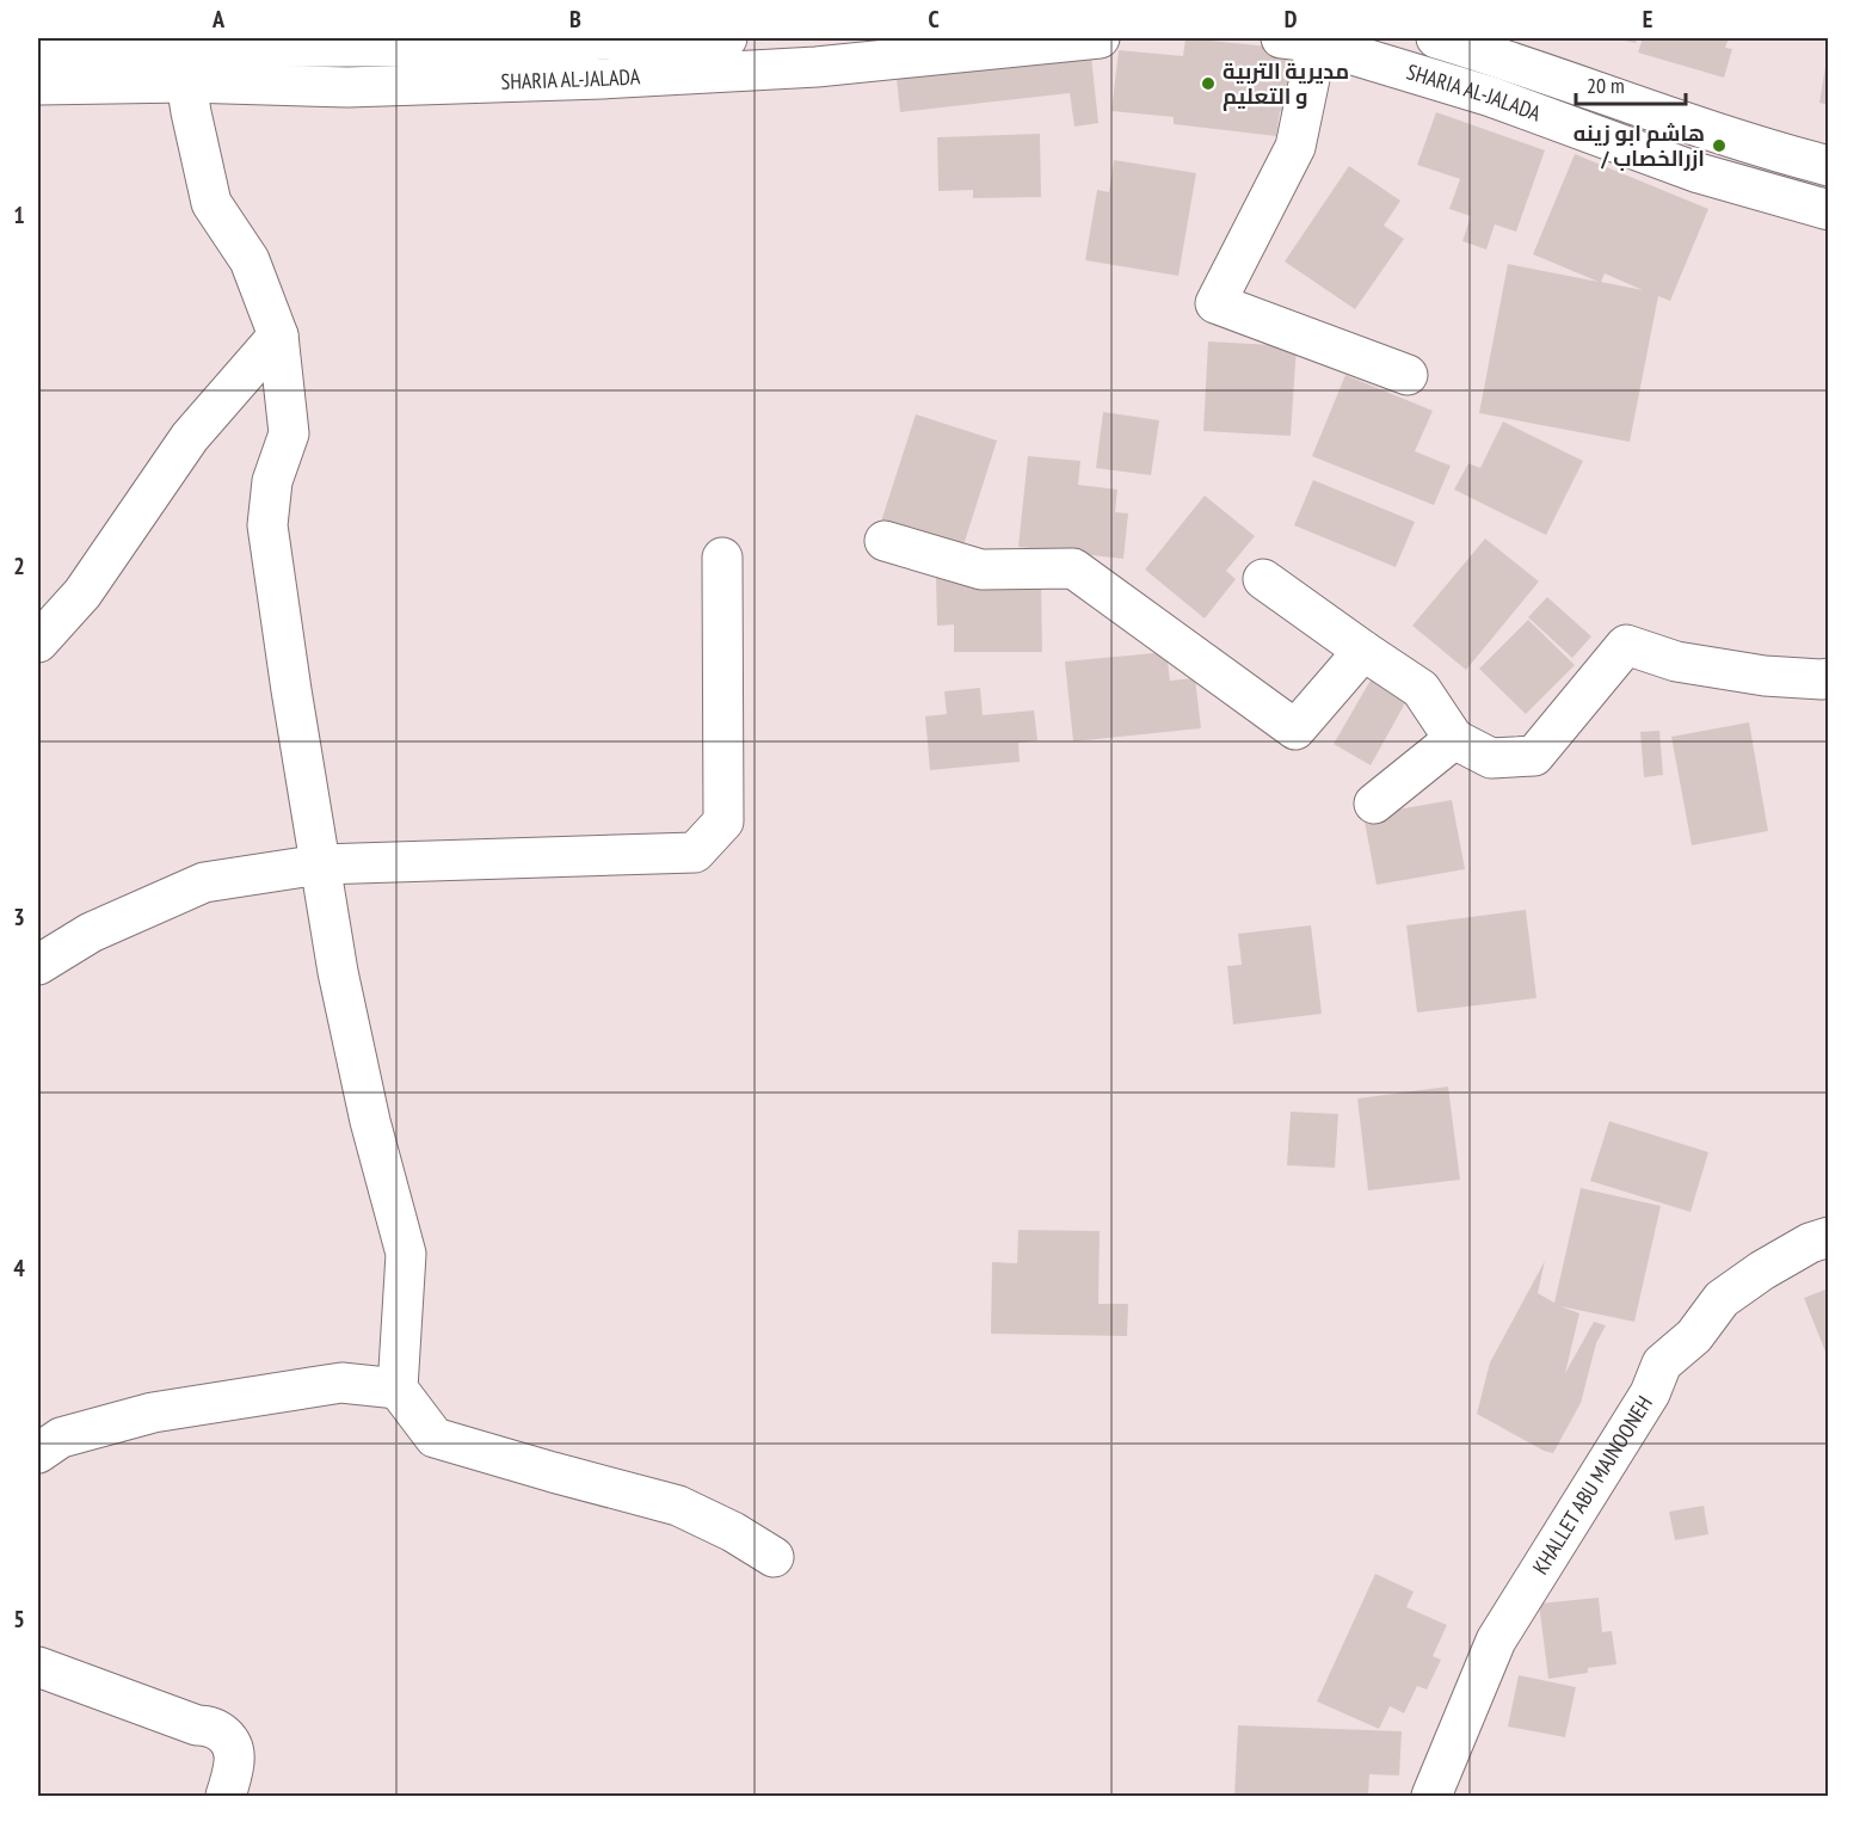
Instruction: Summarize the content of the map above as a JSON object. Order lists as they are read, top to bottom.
{
  "streets": {
    "street": ["SHARIA AL-JALADA", "KHALLET ABU MAJNOONEH"]
  },
  "places": ["مديرية التربية و التعليم", "هاشم ابو زينه / ازرالخصاب"],
  "scale_bar": "20 m",
  "grid": {
    "columns": [
      "A",
      "B",
      "C",
      "D",
      "E"
    ],
    "rows": [
      "1",
      "2",
      "3",
      "4",
      "5"
    ]
  }
}
